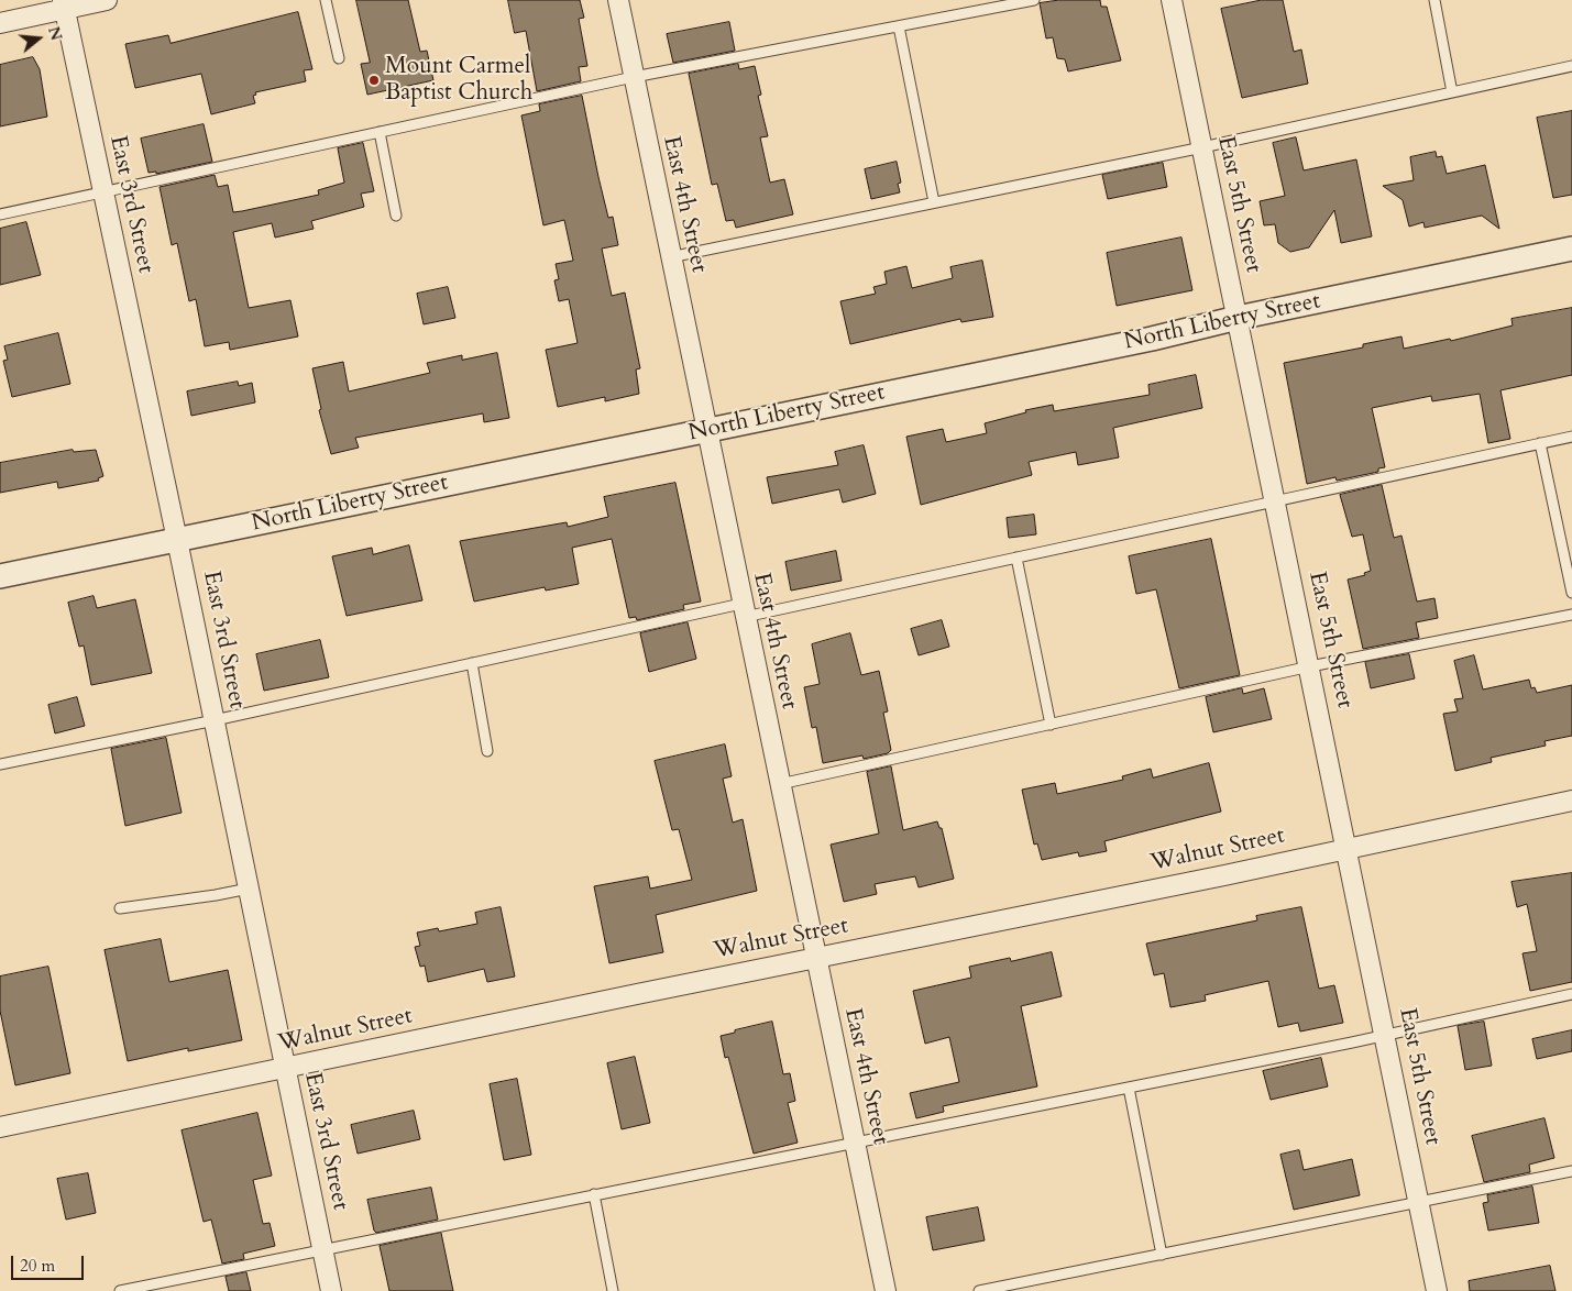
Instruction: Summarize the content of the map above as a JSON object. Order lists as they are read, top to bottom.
{
  "streets": {
    "street": [
      "East 3rd Street",
      "East 4th Street",
      "East 5th Street",
      "North Liberty Street",
      "Walnut Street"
    ]
  },
  "crossings": [
    ["East 3rd Street", "North Liberty Street"],
    ["East 3rd Street", "Walnut Street"],
    ["East 4th Street", "North Liberty Street"],
    ["East 4th Street", "Walnut Street"],
    ["East 5th Street", "North Liberty Street"],
    ["East 5th Street", "Walnut Street"]
  ],
  "places": ["Mount Carmel Baptist Church"],
  "scale_bar": "20 m",
  "north": "right"
}
